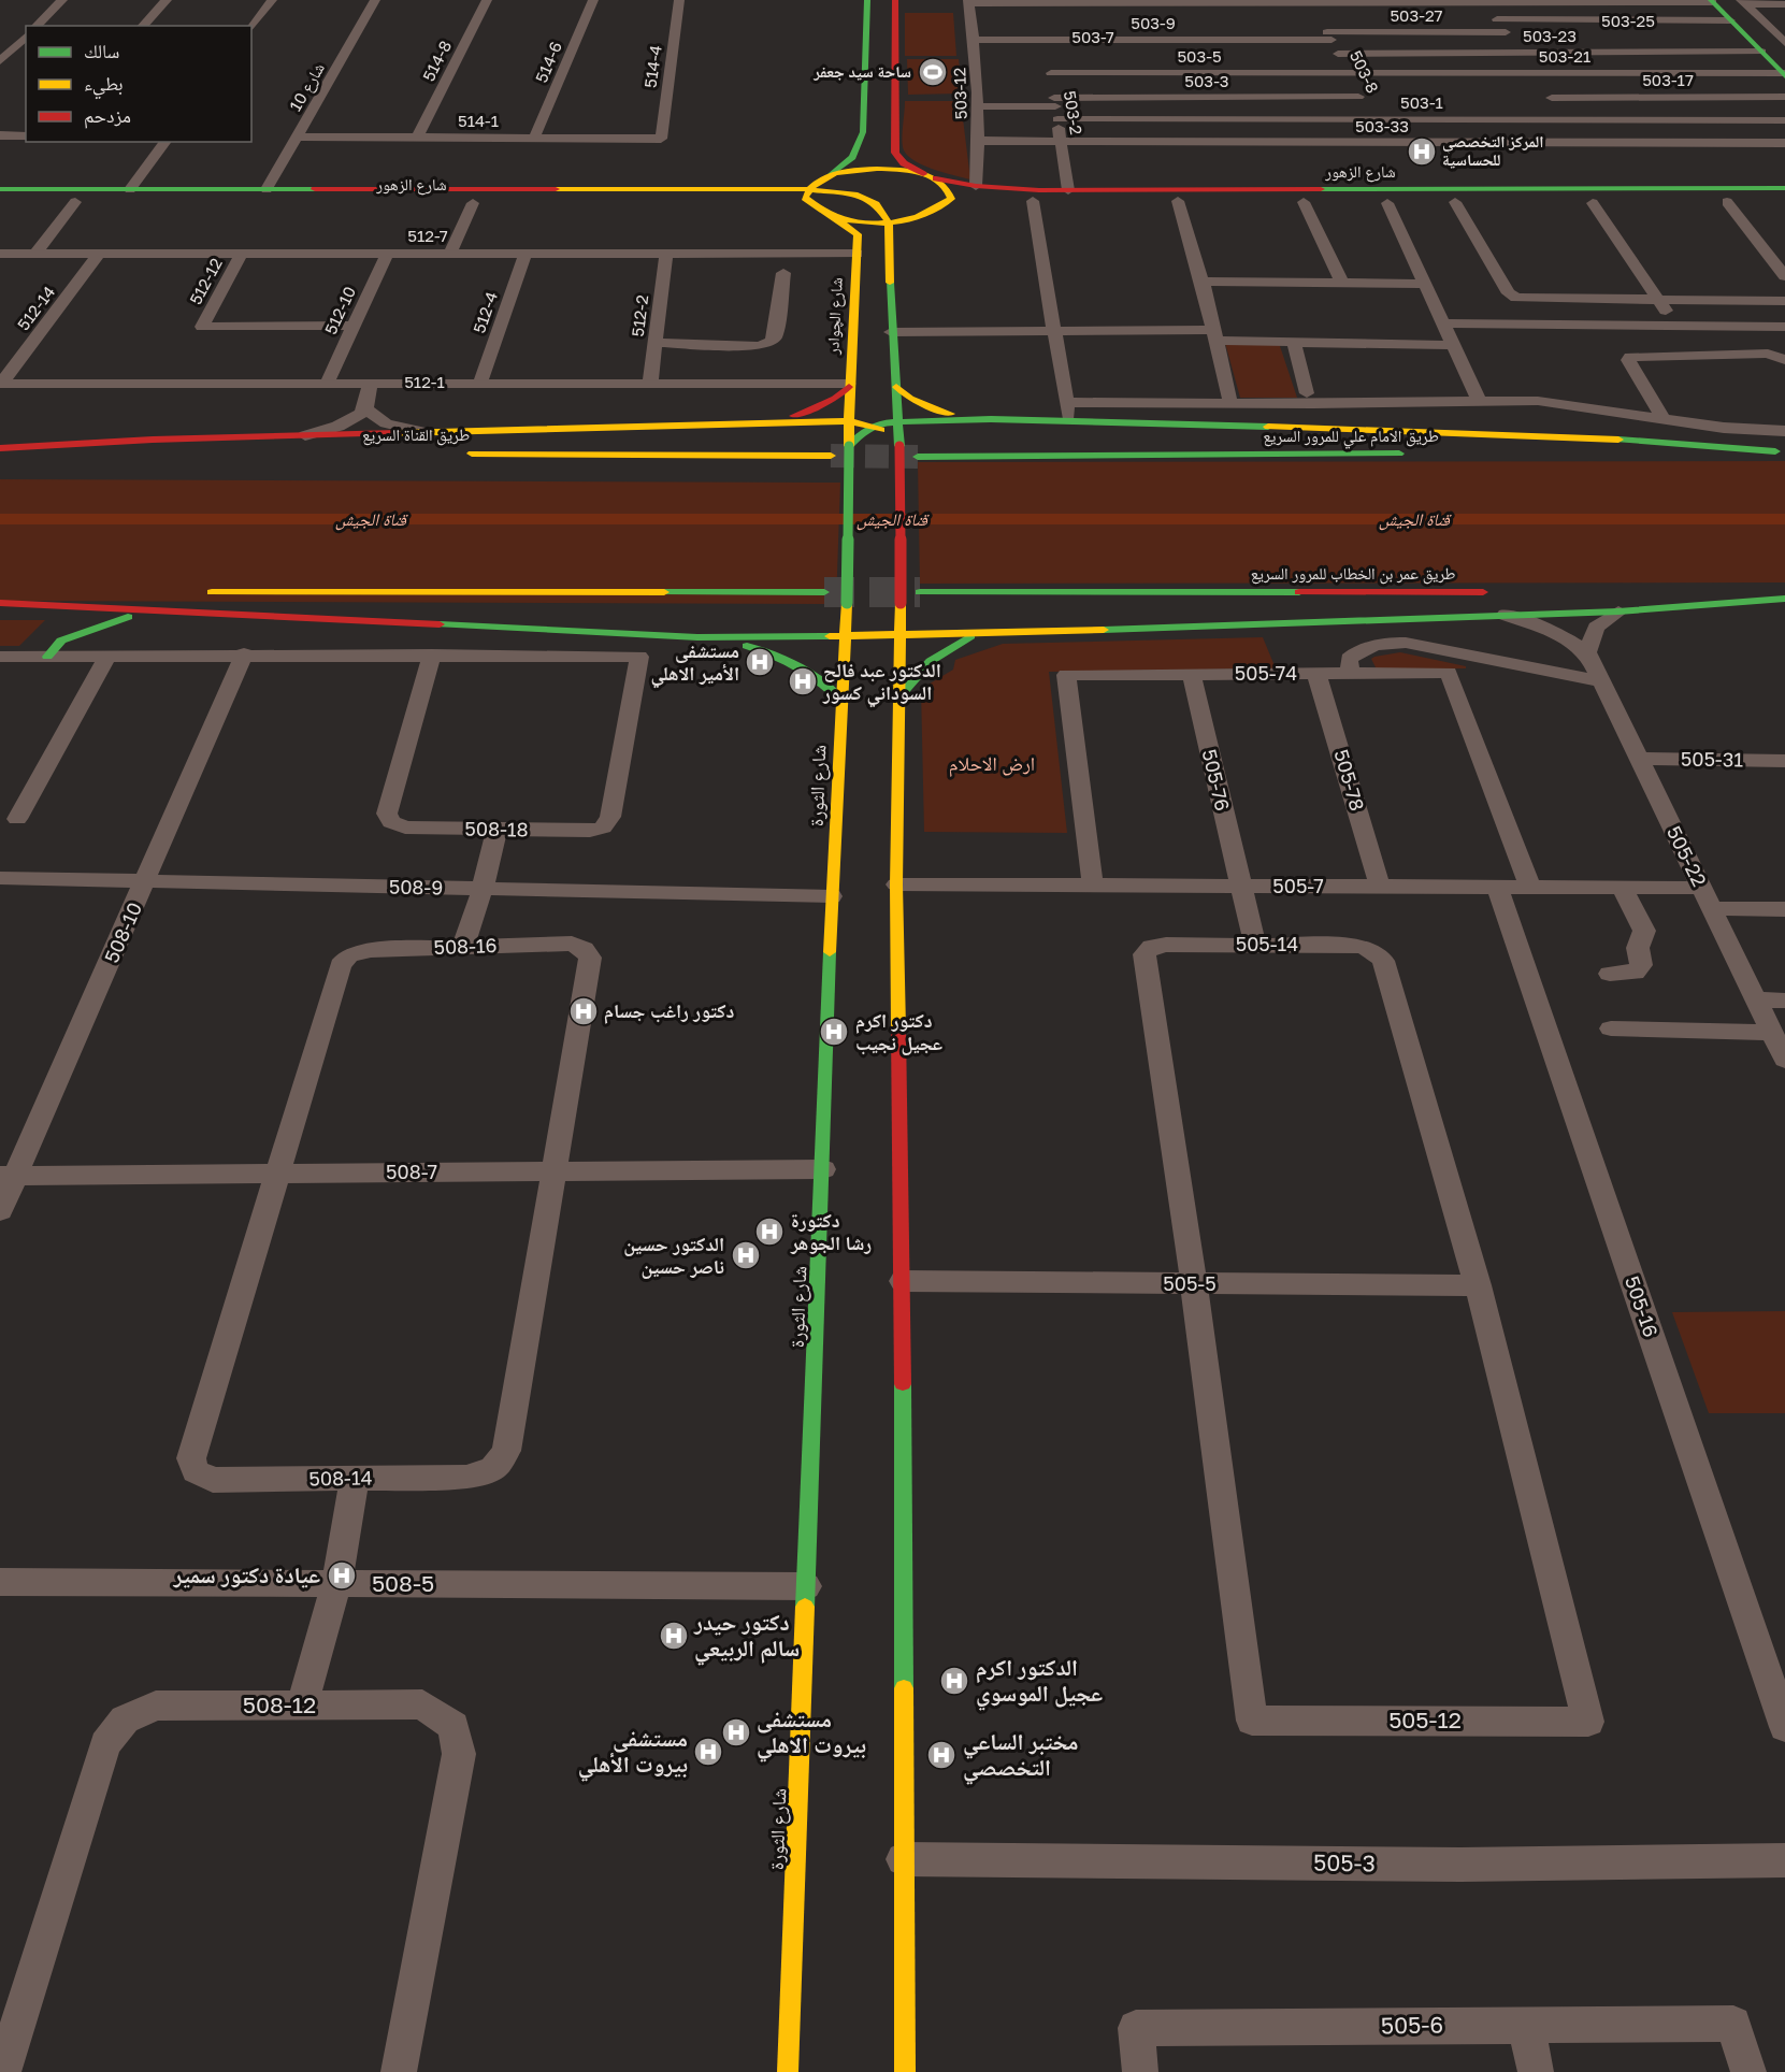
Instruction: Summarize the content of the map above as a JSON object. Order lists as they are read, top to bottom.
{
  "streets": {
    "main road": [
      "شارع الزهور",
      "شارع الچوادر",
      "طريق القناة السريع",
      "طريق الامام علي للمرور السريع",
      "طريق عمر بن الخطاب للمرور السريع",
      "شارع الثورة"
    ],
    "street": [
      "503-27",
      "503-9",
      "503-23",
      "503-5",
      "503-21",
      "514-8",
      "514-6",
      "514-4",
      "503-8",
      "503-17",
      "503-3",
      "شارع 10",
      "503-12",
      "503-1",
      "503-2",
      "514-1",
      "503-33",
      "512-7",
      "512-12",
      "512-14",
      "512-10",
      "512-4",
      "512-2",
      "512-1",
      "505-74",
      "505-31",
      "505-76",
      "505-78",
      "508-18",
      "505-22",
      "505-7",
      "508-9",
      "508-10",
      "505-14",
      "508-16",
      "508-7",
      "505-5",
      "505-16",
      "508-14",
      "508-5",
      "508-12",
      "505-12",
      "505-3",
      "505-6"
    ]
  },
  "crossings": [
    ["503-27", "503-9"],
    ["503-27", "503-8"],
    ["503-9", "503-8"],
    ["503-9", "503-12"],
    ["503-9", "503-2"],
    ["503-23", "503-8"],
    ["503-5", "503-21"],
    ["503-5", "503-8"],
    ["503-5", "503-2"],
    ["503-21", "503-8"],
    ["514-8", "514-1"],
    ["514-6", "514-1"],
    ["514-4", "514-1"],
    ["503-8", "503-3"],
    ["503-8", "503-1"],
    ["503-8", "503-33"],
    ["503-3", "503-1"],
    ["503-3", "503-2"],
    ["شارع 10", "514-1"],
    ["شارع 10", "شارع الزهور"],
    ["503-12", "503-33"],
    ["503-12", "شارع الزهور"],
    ["503-1", "503-2"],
    ["503-2", "503-33"],
    ["503-2", "شارع الزهور"],
    ["شارع الزهور", "شارع الچوادر"],
    ["512-7", "512-12"],
    ["512-7", "512-14"],
    ["512-7", "512-10"],
    ["512-7", "512-4"],
    ["512-7", "512-2"],
    ["512-7", "شارع الچوادر"],
    ["512-12", "512-10"],
    ["512-14", "512-1"],
    ["512-10", "512-1"],
    ["512-4", "512-1"],
    ["512-2", "512-1"],
    ["شارع الچوادر", "512-1"],
    ["شارع الچوادر", "شارع الثورة"],
    ["505-74", "505-76"],
    ["505-74", "505-78"],
    ["505-74", "505-7"],
    ["505-31", "505-22"],
    ["505-76", "505-7"],
    ["505-76", "505-14"],
    ["505-78", "505-7"],
    ["شارع الثورة", "508-9"],
    ["شارع الثورة", "508-7"],
    ["شارع الثورة", "508-5"],
    ["505-22", "505-7"],
    ["505-7", "505-16"],
    ["508-9", "508-10"],
    ["508-10", "508-7"],
    ["505-14", "505-5"],
    ["505-14", "505-12"],
    ["508-16", "508-7"],
    ["508-16", "508-14"],
    ["508-7", "508-14"],
    ["505-5", "505-12"]
  ],
  "water": ["قناة الجيش"],
  "parks": ["ارض الاحلام"],
  "places": {
    "sports": ["ساحة سيد جعفر"],
    "hospital": [
      "المركز التخصصي للحساسية",
      "مستشفى الأمير الاهلي",
      "الدكتور عبد فالح السوداني كسور",
      "دكتور راغب جسام",
      "دكتور اكرم عجيل نجيب",
      "دكتورة رشا الجوهر",
      "الدكتور حسين ناصر حسين",
      "عيادة دكتور سمير",
      "دكتور حيدر سالم الربيعي",
      "الدكتور اكرم عجيل الموسوي",
      "مستشفى بيروت الاهلي",
      "مستشفى بيروت الأهلي",
      "مختبر الساعي التخصصي"
    ]
  },
  "legend": ["سالك", "بطيء", "مزدحم"]
}
